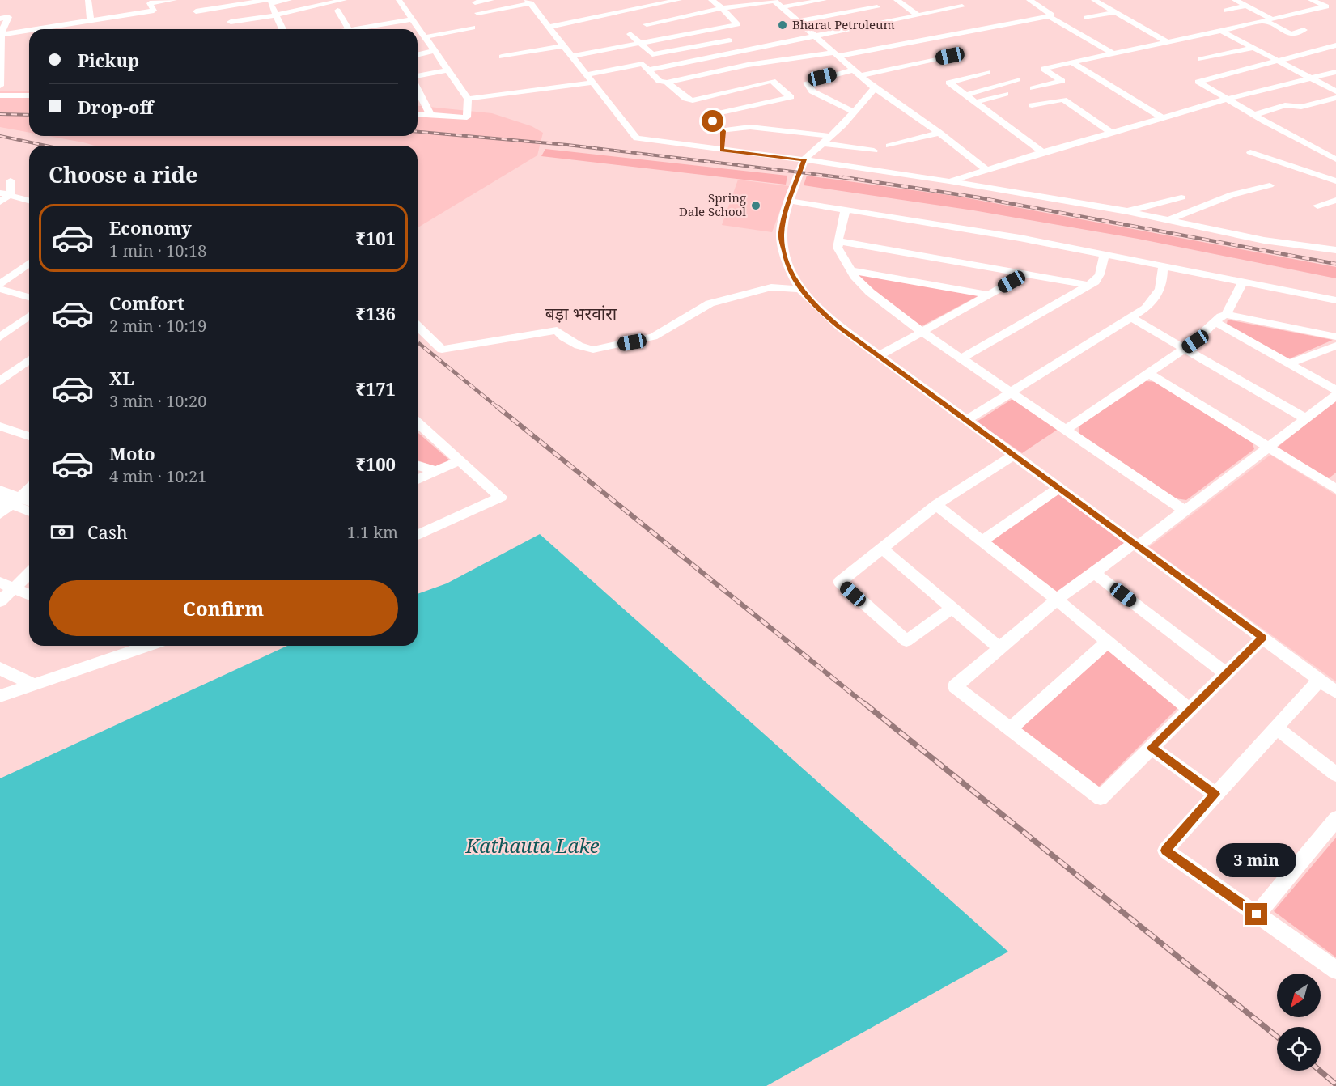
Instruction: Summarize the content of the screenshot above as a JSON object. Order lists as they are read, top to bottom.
{
  "districts": ["बड़ा भरवांरा"],
  "water": ["Kathauta Lake"],
  "places": ["Bharat Petroleum", "Spring Dale School"],
  "north": "bottom left",
  "page": {
    "banner": ["Pickup", "Drop-off"],
    "heading": "Choose a ride",
    "list": [
      {
        "name": "Economy",
        "note": "1 min · 10:18",
        "value": "₹101"
      },
      {
        "name": "Comfort",
        "note": "2 min · 10:19",
        "value": "₹136"
      },
      {
        "name": "XL",
        "note": "3 min · 10:20",
        "value": "₹171"
      },
      {
        "name": "Moto",
        "note": "4 min · 10:21",
        "value": "₹100"
      }
    ],
    "pay": ["Cash", "1.1 km"],
    "buttons": "Confirm",
    "bubble": "3 min"
  }
}
